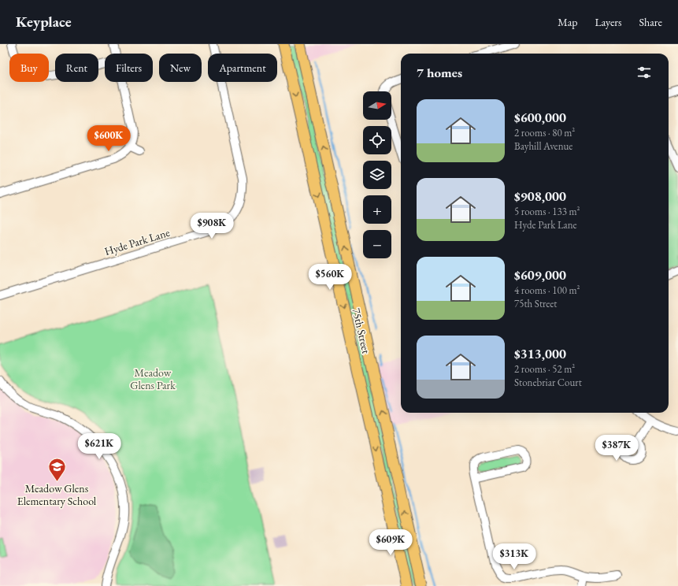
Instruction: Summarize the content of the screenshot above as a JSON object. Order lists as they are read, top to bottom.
{
  "streets": {
    "main road": ["75th Street"],
    "street": ["Hyde Park Lane"]
  },
  "parks": ["Meadow Glens Park"],
  "places": {
    "school or university": ["Meadow Glens Elementary School"]
  },
  "north": "right",
  "page": {
    "header": "Keyplace",
    "nav": ["Map", "Layers", "Share"],
    "chip": [
      "Buy",
      "Rent",
      "Filters",
      "New",
      "Apartment"
    ],
    "heading": "7 homes",
    "map_buttons": ["+", "−"],
    "list": [
      {
        "name": "$600,000",
        "note": "2 rooms · 80 m² · Bayhill Avenue"
      },
      {
        "name": "$908,000",
        "note": "5 rooms · 133 m² · Hyde Park Lane"
      },
      {
        "name": "$609,000",
        "note": "4 rooms · 100 m² · 75th Street"
      },
      {
        "name": "$313,000",
        "note": "2 rooms · 52 m² · Stonebriar Court"
      }
    ],
    "price": [
      "$600K",
      "$908K",
      "$560K",
      "$621K",
      "$387K",
      "$609K",
      "$313K"
    ]
  }
}
